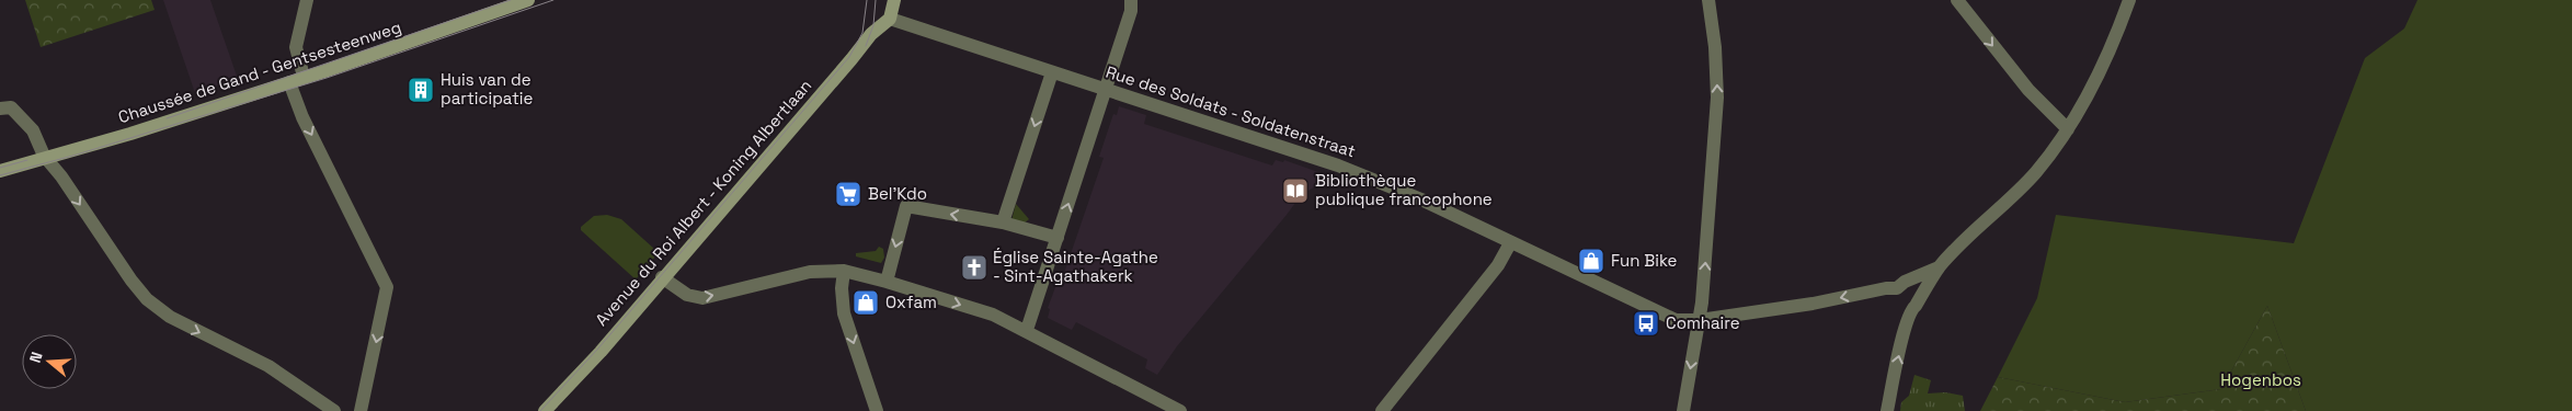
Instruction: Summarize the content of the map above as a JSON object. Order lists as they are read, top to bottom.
{
  "streets": {
    "main road": ["Chaussée de Gand - Gentsesteenweg", "Avenue du Roi Albert - Koning Albertlaan"],
    "street": ["Rue des Soldats - Soldatenstraat"]
  },
  "crossings": [
    ["Rue des Soldats - Soldatenstraat", "Avenue du Roi Albert - Koning Albertlaan"]
  ],
  "parks": ["Hogenbos"],
  "places": {
    "building": ["Huis van de participatie"],
    "library": ["Bibliothèque publique francophone"],
    "supermarket": ["Bel'Kdo"],
    "shop": ["Fun Bike", "Oxfam"],
    "church": ["Église Sainte-Agathe - Sint-Agathakerk"],
    "bus stop": ["Comhaire"]
  },
  "north": "left"
}
